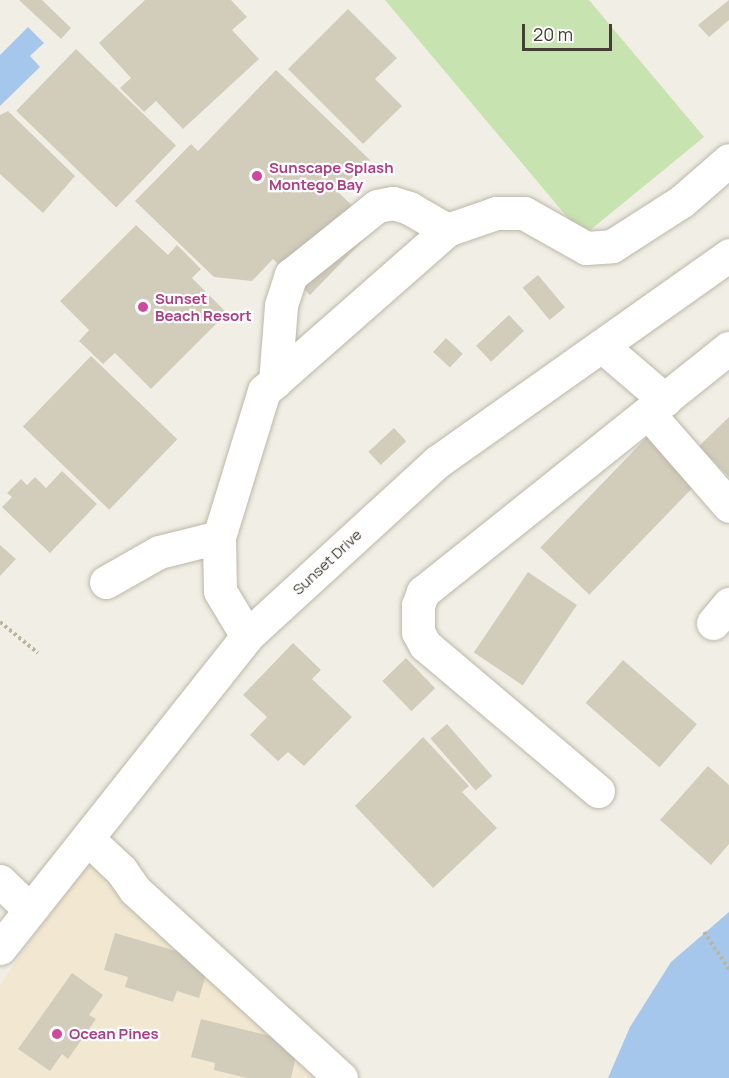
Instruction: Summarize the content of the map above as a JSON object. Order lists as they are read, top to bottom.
{
  "streets": {
    "street": ["Sunset Drive"]
  },
  "places": ["Sunscape Splash Montego Bay", "Sunset Beach Resort", "Ocean Pines"],
  "scale_bar": "20 m"
}
